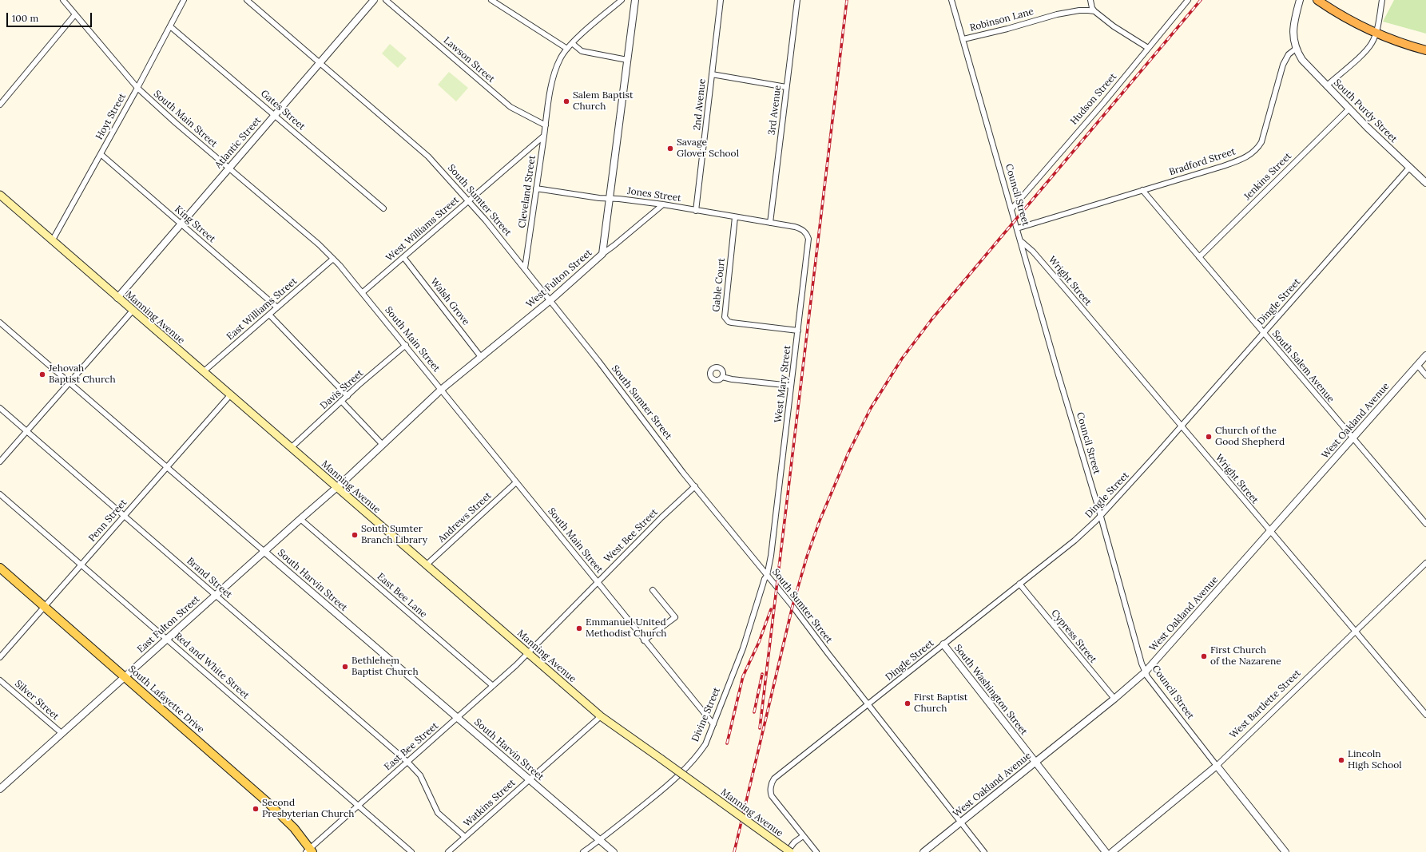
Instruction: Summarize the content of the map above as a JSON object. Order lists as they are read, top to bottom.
{
  "streets": {
    "main road": ["Manning Avenue", "South Lafayette Drive"],
    "street": [
      "Robinson Lane",
      "Lawson Street",
      "Hudson Street",
      "2nd Avenue",
      "Gates Street",
      "3rd Avenue",
      "South Purdy Street",
      "Hoyt Street",
      "South Main Street",
      "Atlantic Street",
      "Bradford Street",
      "Jenkins Street",
      "Cleveland Street",
      "Jones Street",
      "Council Street",
      "South Sumter Street",
      "King Street",
      "West Williams Street",
      "West Fulton Street",
      "Wright Street",
      "Gable Court",
      "Walsh Grove",
      "Dingle Street",
      "East Williams Street",
      "South Salem Avenue",
      "West Mary Street",
      "Davis Street",
      "West Oakland Avenue",
      "Andrews Street",
      "Penn Street",
      "West Bee Street",
      "Brand Street",
      "South Harvin Street",
      "East Bee Lane",
      "East Fulton Street",
      "Cypress Street",
      "Red and White Street",
      "South Washington Street",
      "Silver Street",
      "West Bartlette Street",
      "Divine Street",
      "East Bee Street",
      "Watkins Street"
    ]
  },
  "crossings": [
    ["Robinson Lane", "Council Street"],
    ["Hudson Street", "Council Street"],
    ["2nd Avenue", "Jones Street"],
    ["Gates Street", "Hoyt Street"],
    ["Gates Street", "Atlantic Street"],
    ["3rd Avenue", "Jones Street"],
    ["3rd Avenue", "West Mary Street"],
    ["South Purdy Street", "Bradford Street"],
    ["South Purdy Street", "Jenkins Street"],
    ["South Purdy Street", "Dingle Street"],
    ["Hoyt Street", "South Main Street"],
    ["Hoyt Street", "King Street"],
    ["Hoyt Street", "Manning Avenue"],
    ["South Main Street", "Atlantic Street"],
    ["South Main Street", "West Williams Street"],
    ["South Main Street", "West Fulton Street"],
    ["South Main Street", "East Williams Street"],
    ["South Main Street", "Davis Street"],
    ["South Main Street", "Andrews Street"],
    ["South Main Street", "West Bee Street"],
    ["South Main Street", "Divine Street"],
    ["Atlantic Street", "South Sumter Street"],
    ["Atlantic Street", "King Street"],
    ["Atlantic Street", "Manning Avenue"],
    ["Bradford Street", "Council Street"],
    ["Bradford Street", "South Salem Avenue"],
    ["Jenkins Street", "South Salem Avenue"],
    ["Cleveland Street", "Jones Street"],
    ["Cleveland Street", "South Sumter Street"],
    ["Cleveland Street", "West Williams Street"],
    ["Jones Street", "West Fulton Street"],
    ["Jones Street", "Gable Court"],
    ["Jones Street", "West Mary Street"],
    ["Council Street", "Wright Street"],
    ["Council Street", "Dingle Street"],
    ["Council Street", "West Oakland Avenue"],
    ["Council Street", "West Bartlette Street"],
    ["South Sumter Street", "West Williams Street"],
    ["South Sumter Street", "West Fulton Street"],
    ["South Sumter Street", "Dingle Street"],
    ["South Sumter Street", "West Mary Street"],
    ["South Sumter Street", "West Oakland Avenue"],
    ["South Sumter Street", "West Bee Street"],
    ["South Sumter Street", "Divine Street"],
    ["King Street", "East Williams Street"],
    ["West Williams Street", "Walsh Grove"],
    ["West Fulton Street", "Walsh Grove"],
    ["West Fulton Street", "Manning Avenue"],
    ["West Fulton Street", "East Fulton Street"],
    ["Wright Street", "Dingle Street"],
    ["Wright Street", "West Oakland Avenue"],
    ["Wright Street", "West Bartlette Street"],
    ["Gable Court", "West Mary Street"],
    ["Dingle Street", "South Salem Avenue"],
    ["Dingle Street", "Cypress Street"],
    ["Dingle Street", "South Washington Street"],
    ["East Williams Street", "Manning Avenue"],
    ["Manning Avenue", "Davis Street"],
    ["Manning Avenue", "Andrews Street"],
    ["Manning Avenue", "Penn Street"],
    ["Manning Avenue", "West Bee Street"],
    ["Manning Avenue", "East Fulton Street"],
    ["Manning Avenue", "East Bee Street"],
    ["Manning Avenue", "Watkins Street"],
    ["South Salem Avenue", "West Oakland Avenue"],
    ["West Mary Street", "Divine Street"],
    ["West Oakland Avenue", "Cypress Street"],
    ["West Oakland Avenue", "South Washington Street"],
    ["Penn Street", "Brand Street"],
    ["Penn Street", "South Harvin Street"],
    ["Penn Street", "Red and White Street"],
    ["Penn Street", "South Lafayette Drive"],
    ["West Bee Street", "East Bee Street"],
    ["Brand Street", "East Fulton Street"],
    ["Brand Street", "East Bee Street"],
    ["Brand Street", "Watkins Street"],
    ["South Harvin Street", "East Fulton Street"],
    ["South Harvin Street", "Divine Street"],
    ["South Harvin Street", "East Bee Street"],
    ["South Harvin Street", "Watkins Street"],
    ["East Bee Lane", "East Fulton Street"],
    ["East Bee Lane", "East Bee Street"],
    ["East Fulton Street", "Red and White Street"],
    ["East Fulton Street", "South Lafayette Drive"],
    ["East Fulton Street", "Silver Street"],
    ["Red and White Street", "East Bee Street"],
    ["South Lafayette Drive", "East Bee Street"]
  ],
  "places": [
    "Salem Baptist Church",
    "Savage Glover School",
    "Jehovah Baptist Church",
    "Church of the Good Shepherd",
    "South Sumter Branch Library",
    "Emmanuel United Methodist Church",
    "First Church of the Nazarene",
    "Bethlehem Baptist Church",
    "First Baptist Church",
    "Lincoln High School",
    "Second Presbyterian Church"
  ],
  "scale_bar": "100 m"
}
